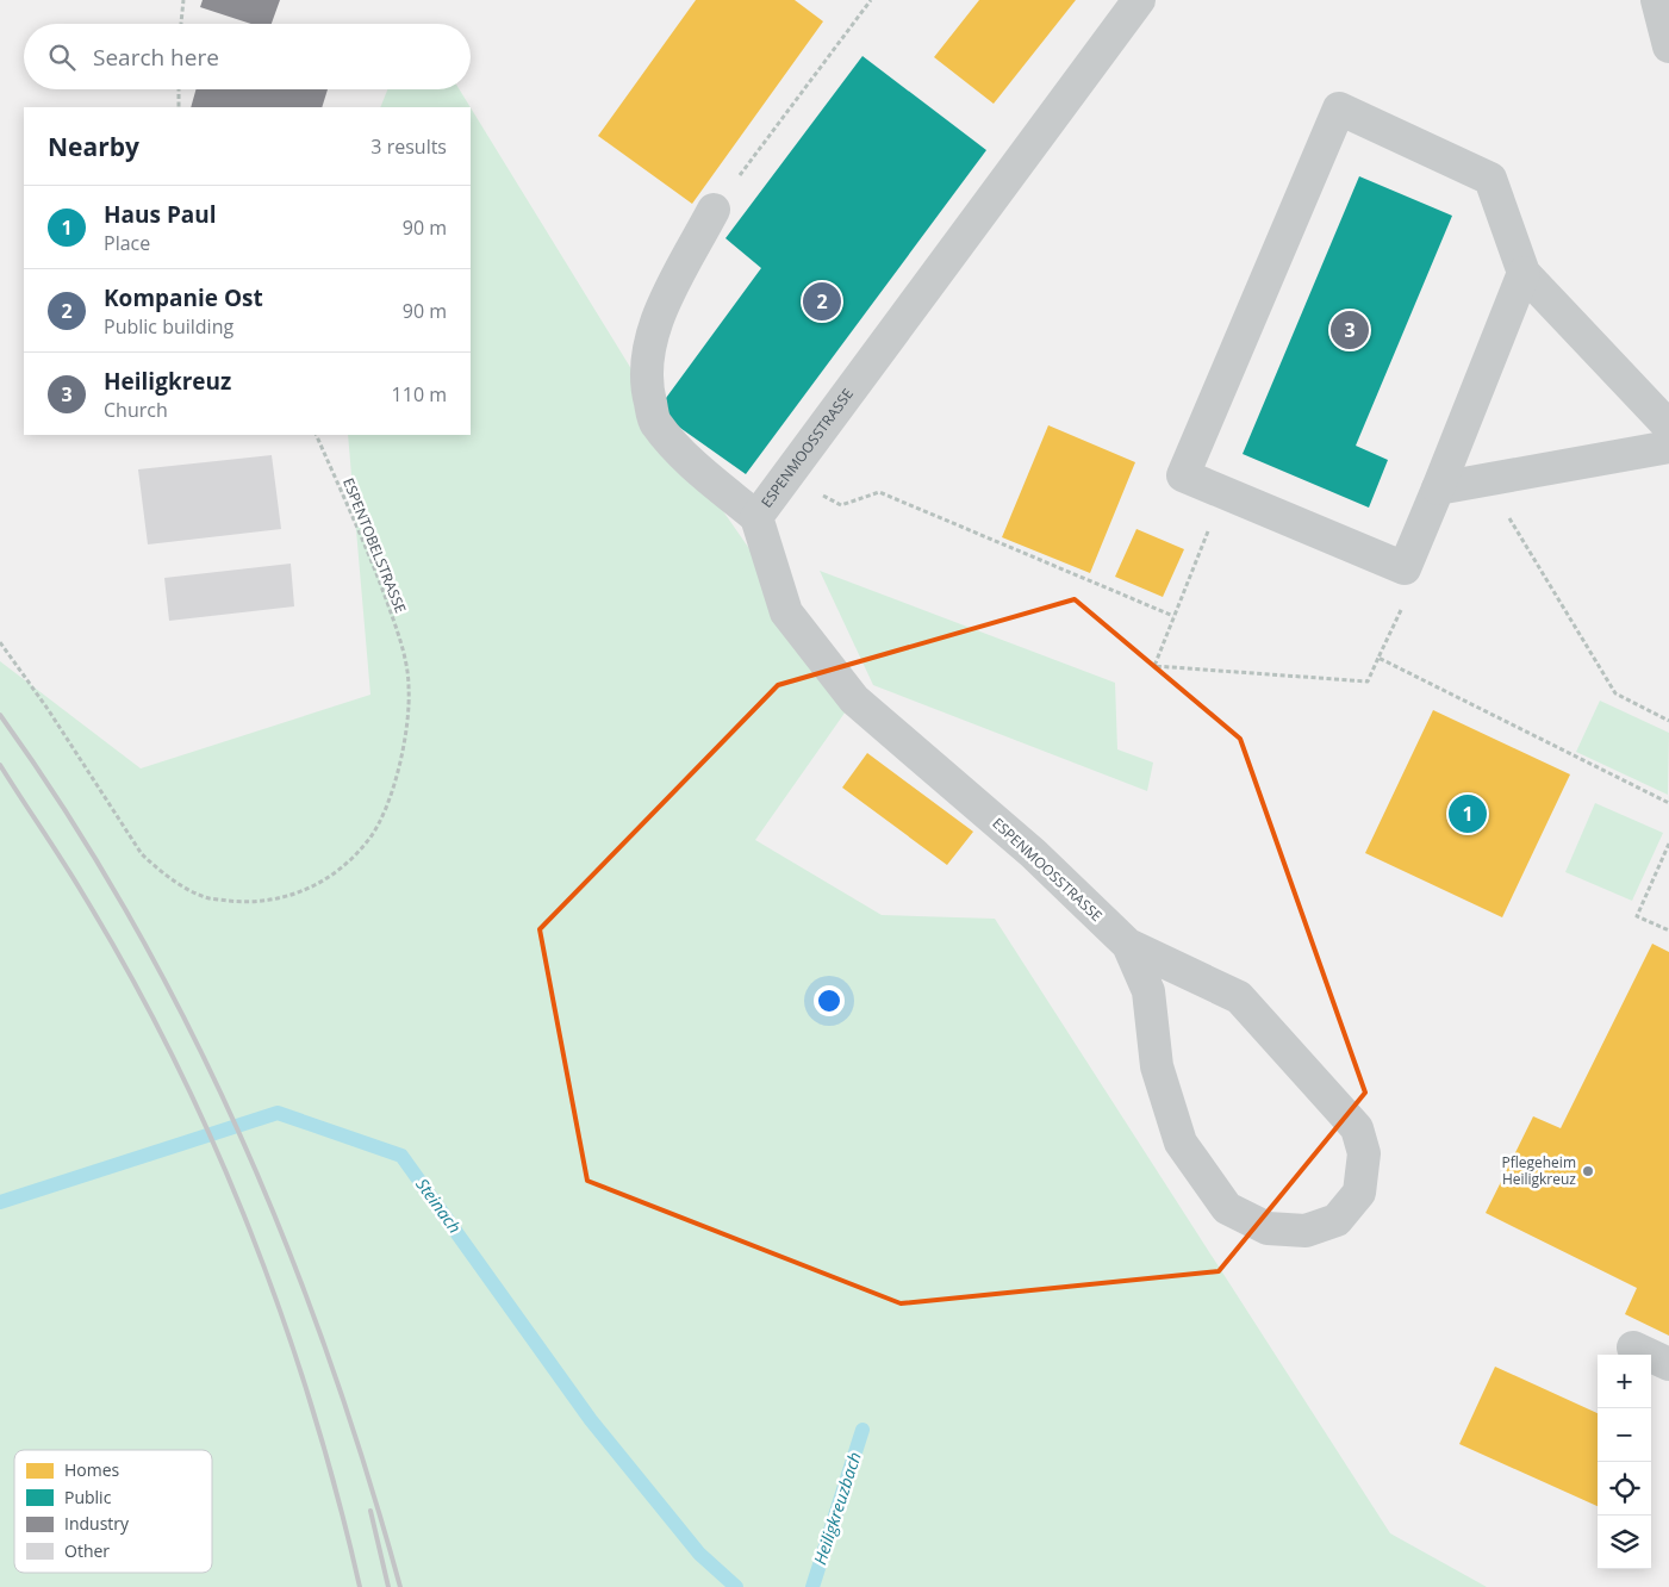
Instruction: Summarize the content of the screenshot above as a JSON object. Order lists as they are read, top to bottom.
{
  "streets": {
    "street": ["ESPENMOOSSTRASSE"],
    "path": ["ESPENTOBELSTRASSE"]
  },
  "water": ["Steinach", "Heiligkreuzbach"],
  "places": ["Pflegeheim Heiligkreuz"],
  "legend": [
    "Homes",
    "Public",
    "Industry",
    "Other"
  ],
  "page": {
    "search": "Search here",
    "heading": ["Nearby", "3 results"],
    "list": [
      {
        "mark": "1",
        "name": "Haus Paul",
        "note": "Place",
        "value": "90 m"
      },
      {
        "mark": "2",
        "name": "Kompanie Ost",
        "note": "Public building",
        "value": "90 m"
      },
      {
        "mark": "3",
        "name": "Heiligkreuz",
        "note": "Church",
        "value": "110 m"
      }
    ],
    "pins": ["2", "3", "1"],
    "map_buttons": ["+", "−"]
  }
}
